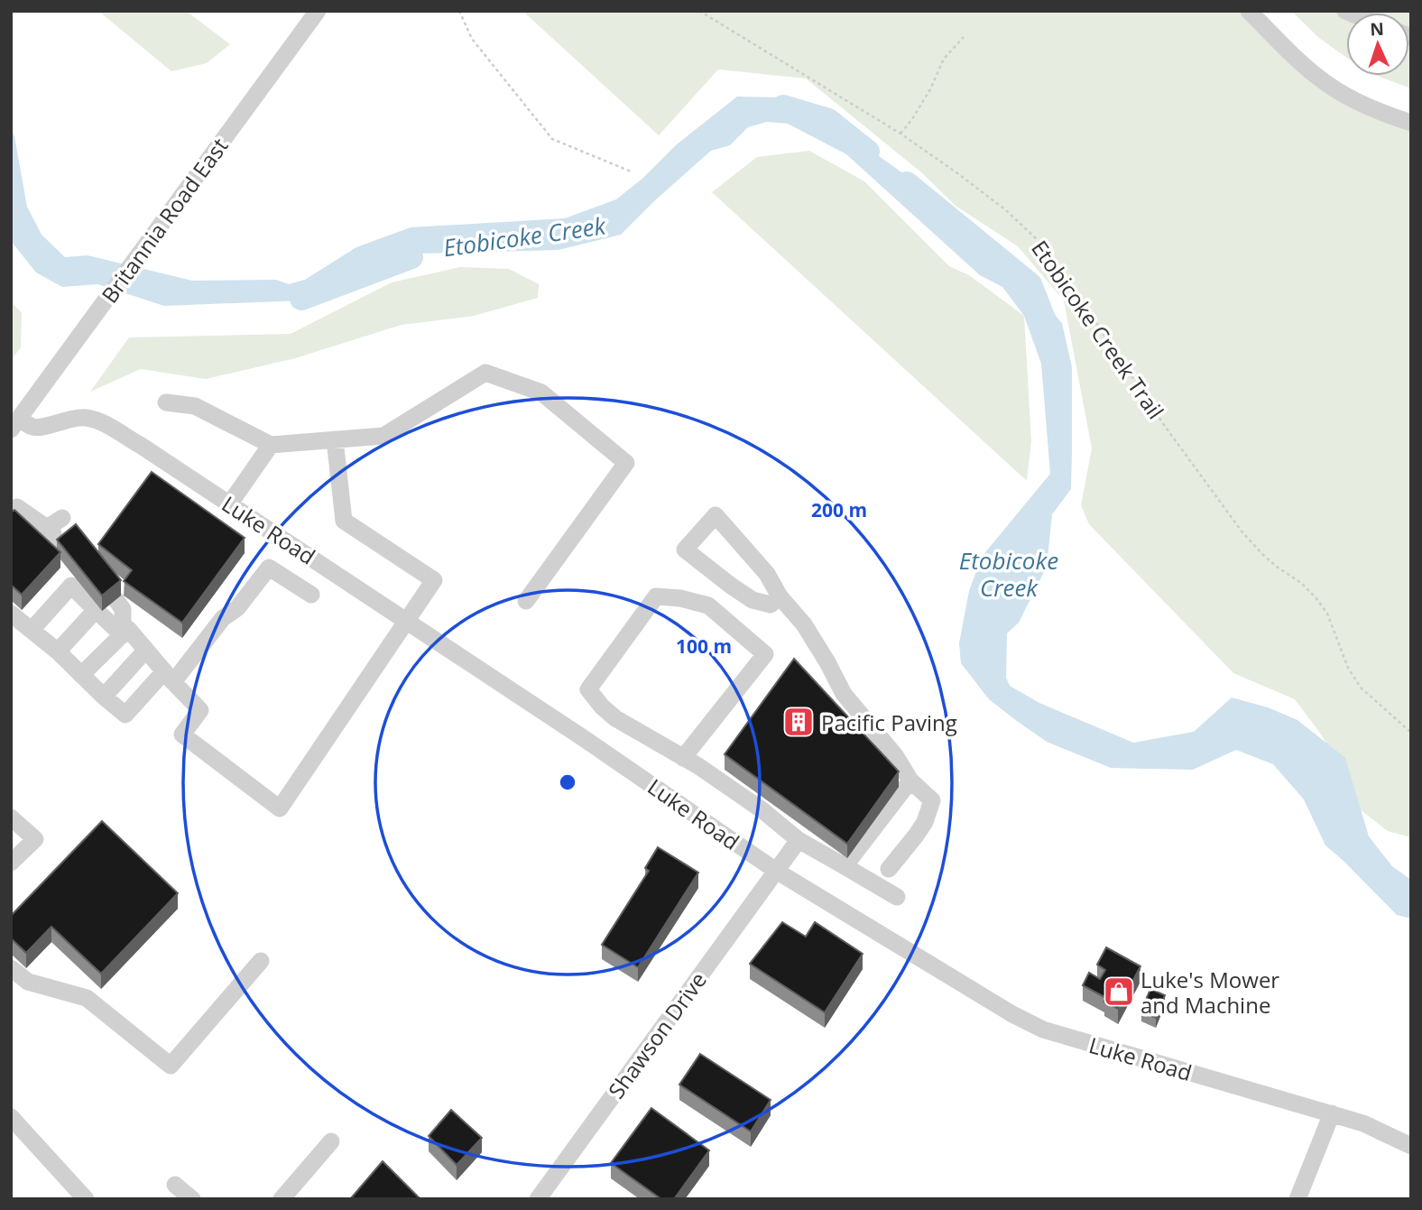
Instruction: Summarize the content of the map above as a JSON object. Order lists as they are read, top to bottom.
{
  "streets": {
    "street": ["Britannia Road East", "Luke Road", "Shawson Drive"],
    "path": ["Etobicoke Creek Trail"]
  },
  "crossings": [
    ["Britannia Road East", "Luke Road"],
    ["Luke Road", "Shawson Drive"]
  ],
  "water": ["Etobicoke Creek"],
  "places": {
    "building": ["Pacific Paving"],
    "shop": ["Luke's Mower and Machine"]
  },
  "north": "top",
  "rings": ["200 m", "100 m"]
}
